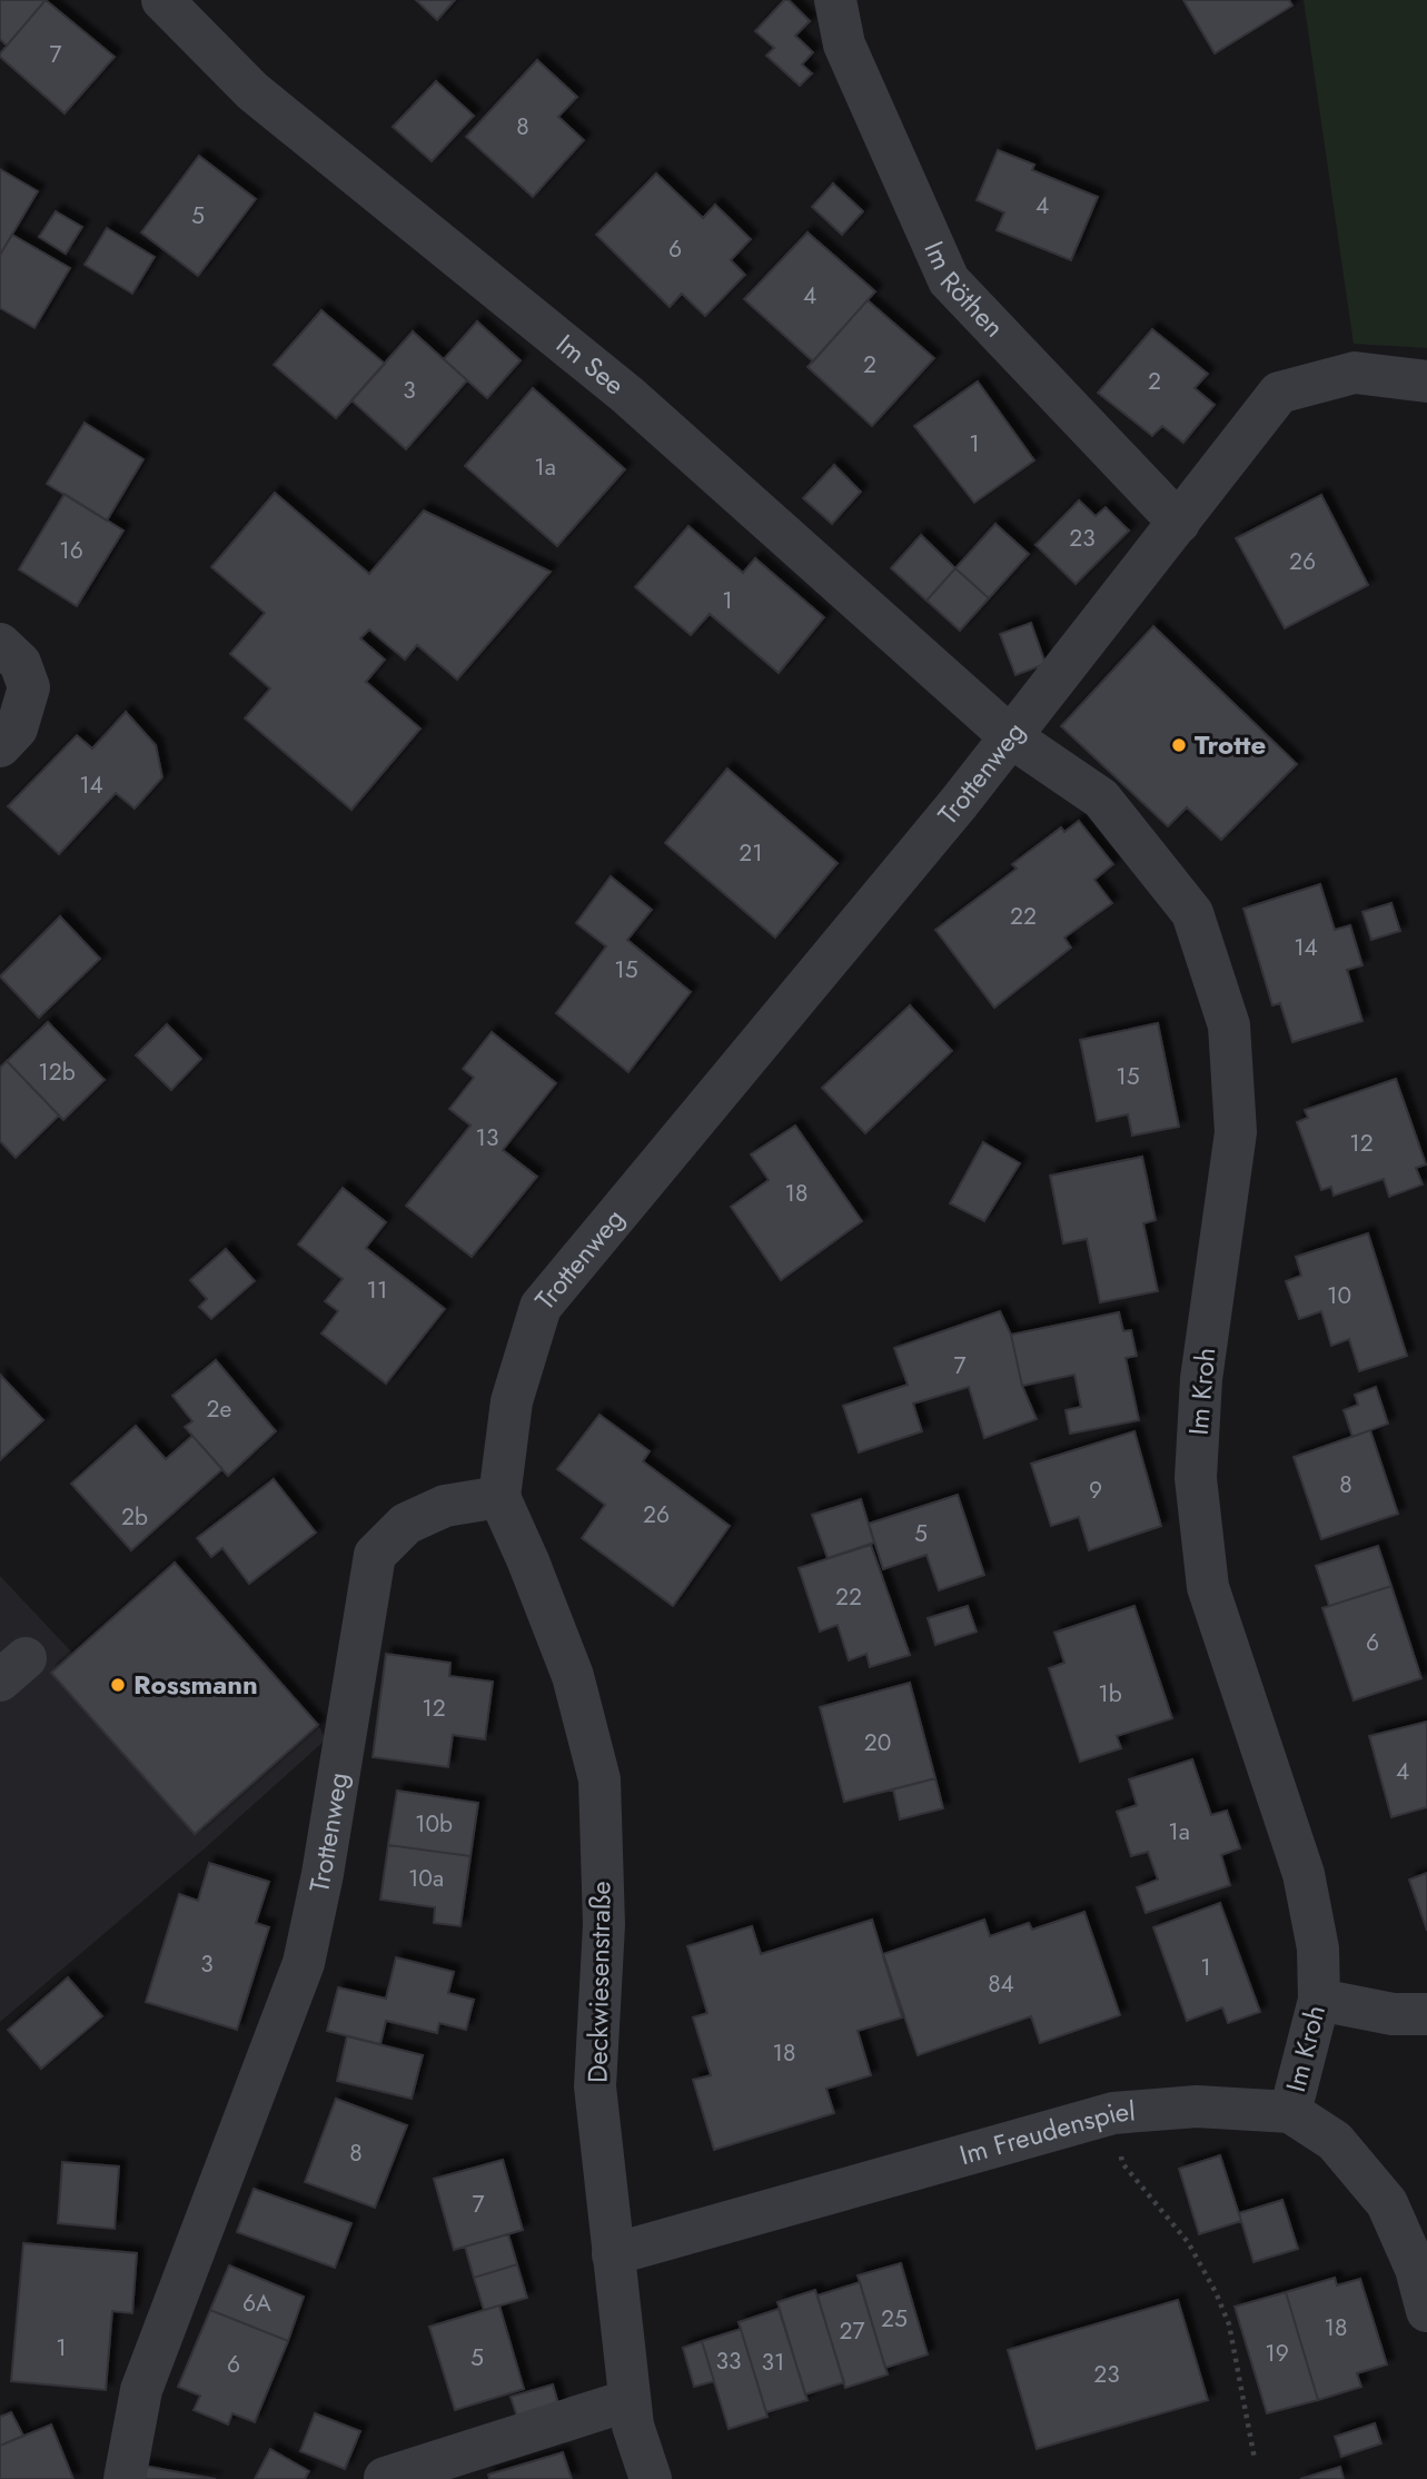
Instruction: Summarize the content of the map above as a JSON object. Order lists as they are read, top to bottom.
{
  "streets": {
    "street": [
      "Im Röthen",
      "Im See",
      "Trottenweg",
      "Im Kroh",
      "Deckwiesenstraße",
      "Im Freudenspiel"
    ]
  },
  "crossings": [
    ["Im Röthen", "Trottenweg"],
    ["Im See", "Trottenweg"],
    ["Im See", "Im Kroh"],
    ["Trottenweg", "Im Kroh"],
    ["Trottenweg", "Deckwiesenstraße"],
    ["Im Kroh", "Im Freudenspiel"],
    ["Deckwiesenstraße", "Im Freudenspiel"]
  ],
  "places": ["Trotte", "Rossmann"],
  "house_numbers": [
    "7",
    "8",
    "4",
    "5",
    "6",
    "4",
    "2",
    "2",
    "3",
    "1",
    "1a",
    "23",
    "16",
    "26",
    "1",
    "14",
    "21",
    "22",
    "14",
    "15",
    "12b",
    "15",
    "13",
    "12",
    "18",
    "11",
    "10",
    "7",
    "2e",
    "8",
    "9",
    "26",
    "2b",
    "5",
    "22",
    "6",
    "1b",
    "12",
    "20",
    "4",
    "10b",
    "1a",
    "10a",
    "3",
    "1",
    "84",
    "18",
    "8",
    "7",
    "6A",
    "25",
    "18",
    "27",
    "1",
    "19",
    "5",
    "33",
    "31",
    "6",
    "23"
  ]
}
